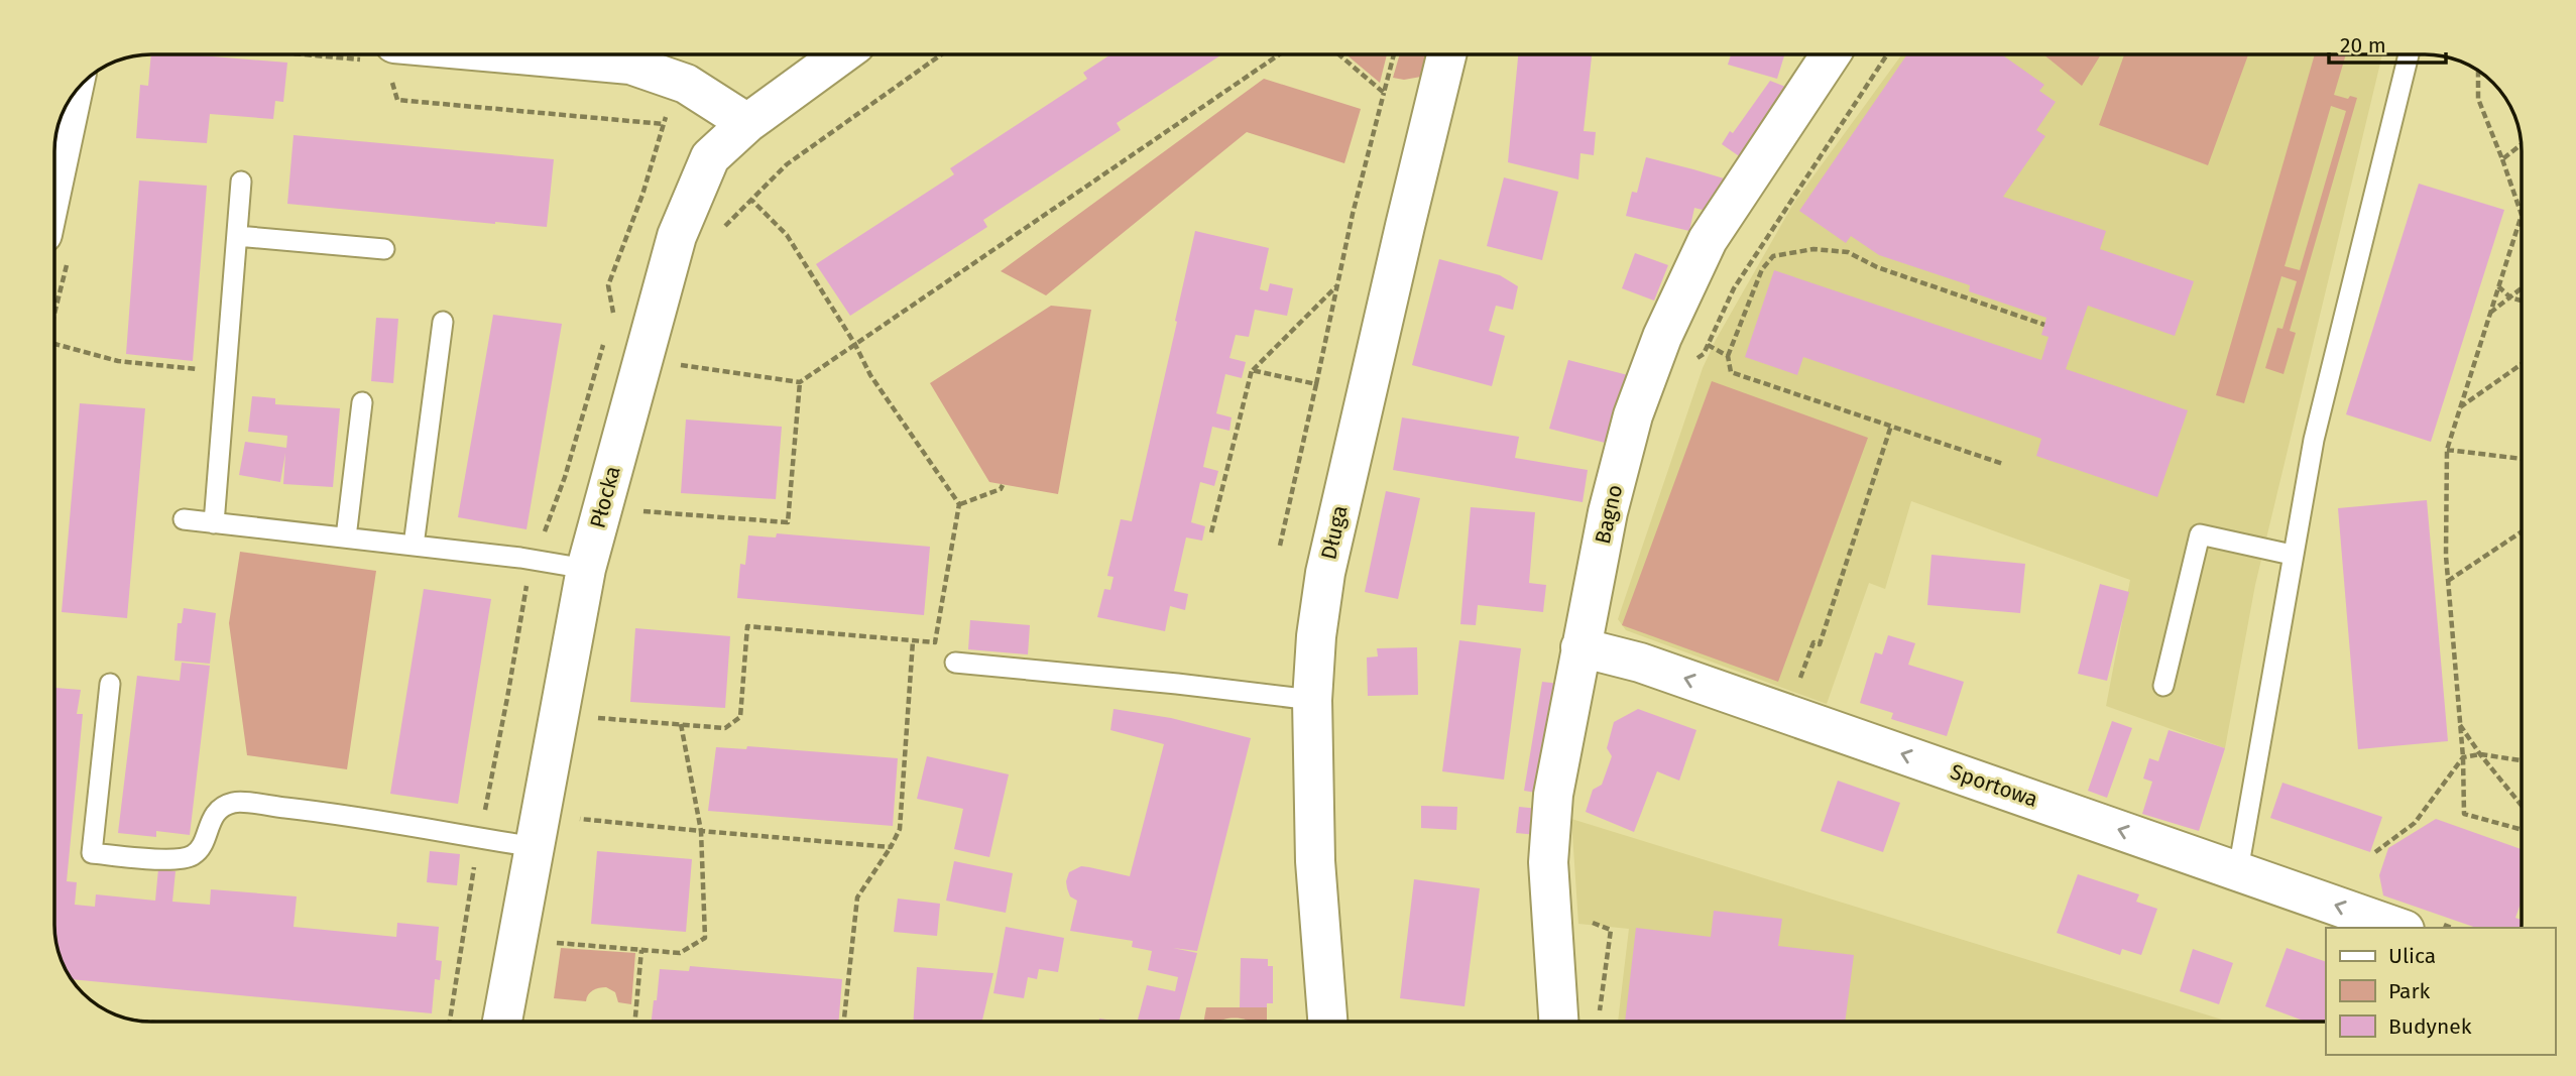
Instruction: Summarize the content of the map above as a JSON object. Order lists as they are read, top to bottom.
{
  "streets": {
    "street": [
      "Płocka",
      "Bagno",
      "Długa",
      "Sportowa"
    ]
  },
  "crossings": [
    ["Bagno", "Sportowa"]
  ],
  "one_way": ["Sportowa"],
  "legend": ["Ulica", "Park", "Budynek"],
  "scale_bar": "20 m"
}
